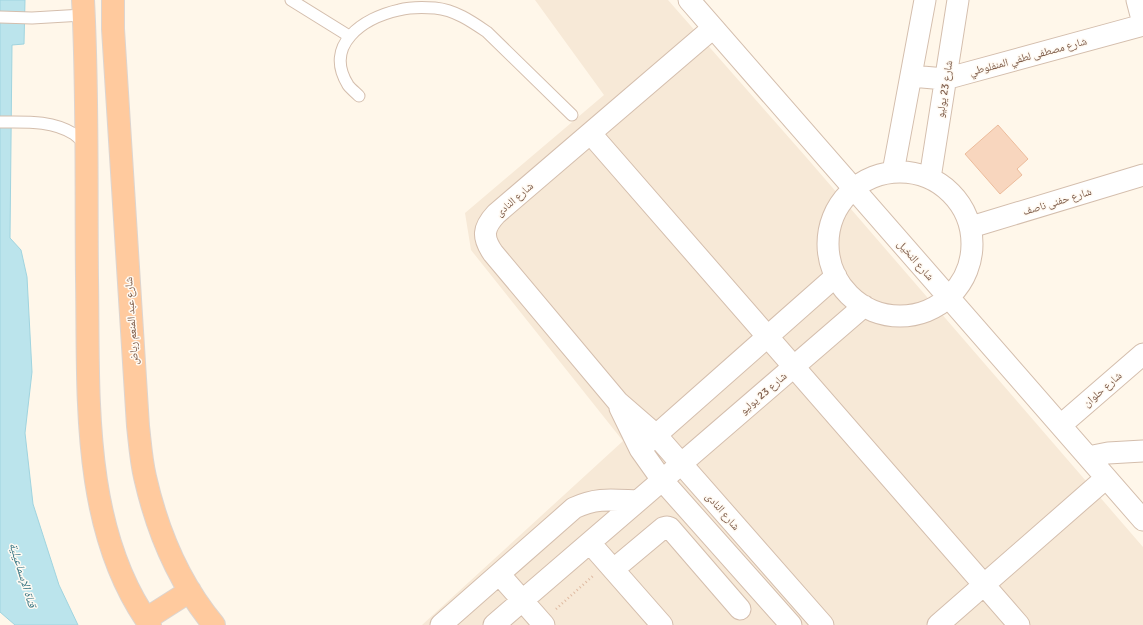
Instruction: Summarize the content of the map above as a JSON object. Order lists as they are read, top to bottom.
{
  "streets": {
    "highway": ["شارع عبد المنعم رياض"],
    "street": [
      "شارع مصطفى لطفي المنفلوطي",
      "شارع 23 يوليو",
      "شارع النادى",
      "شارع حفنى ناصف",
      "شارع النخيل",
      "شارع حلوان"
    ]
  },
  "crossings": [
    ["شارع مصطفى لطفي المنفلوطي", "شارع 23 يوليو"],
    ["شارع 23 يوليو", "شارع النادى"],
    ["شارع النادى", "شارع النخيل"],
    ["شارع النخيل", "شارع حلوان"]
  ],
  "water": ["قناة الإسماعيلية"]
}
